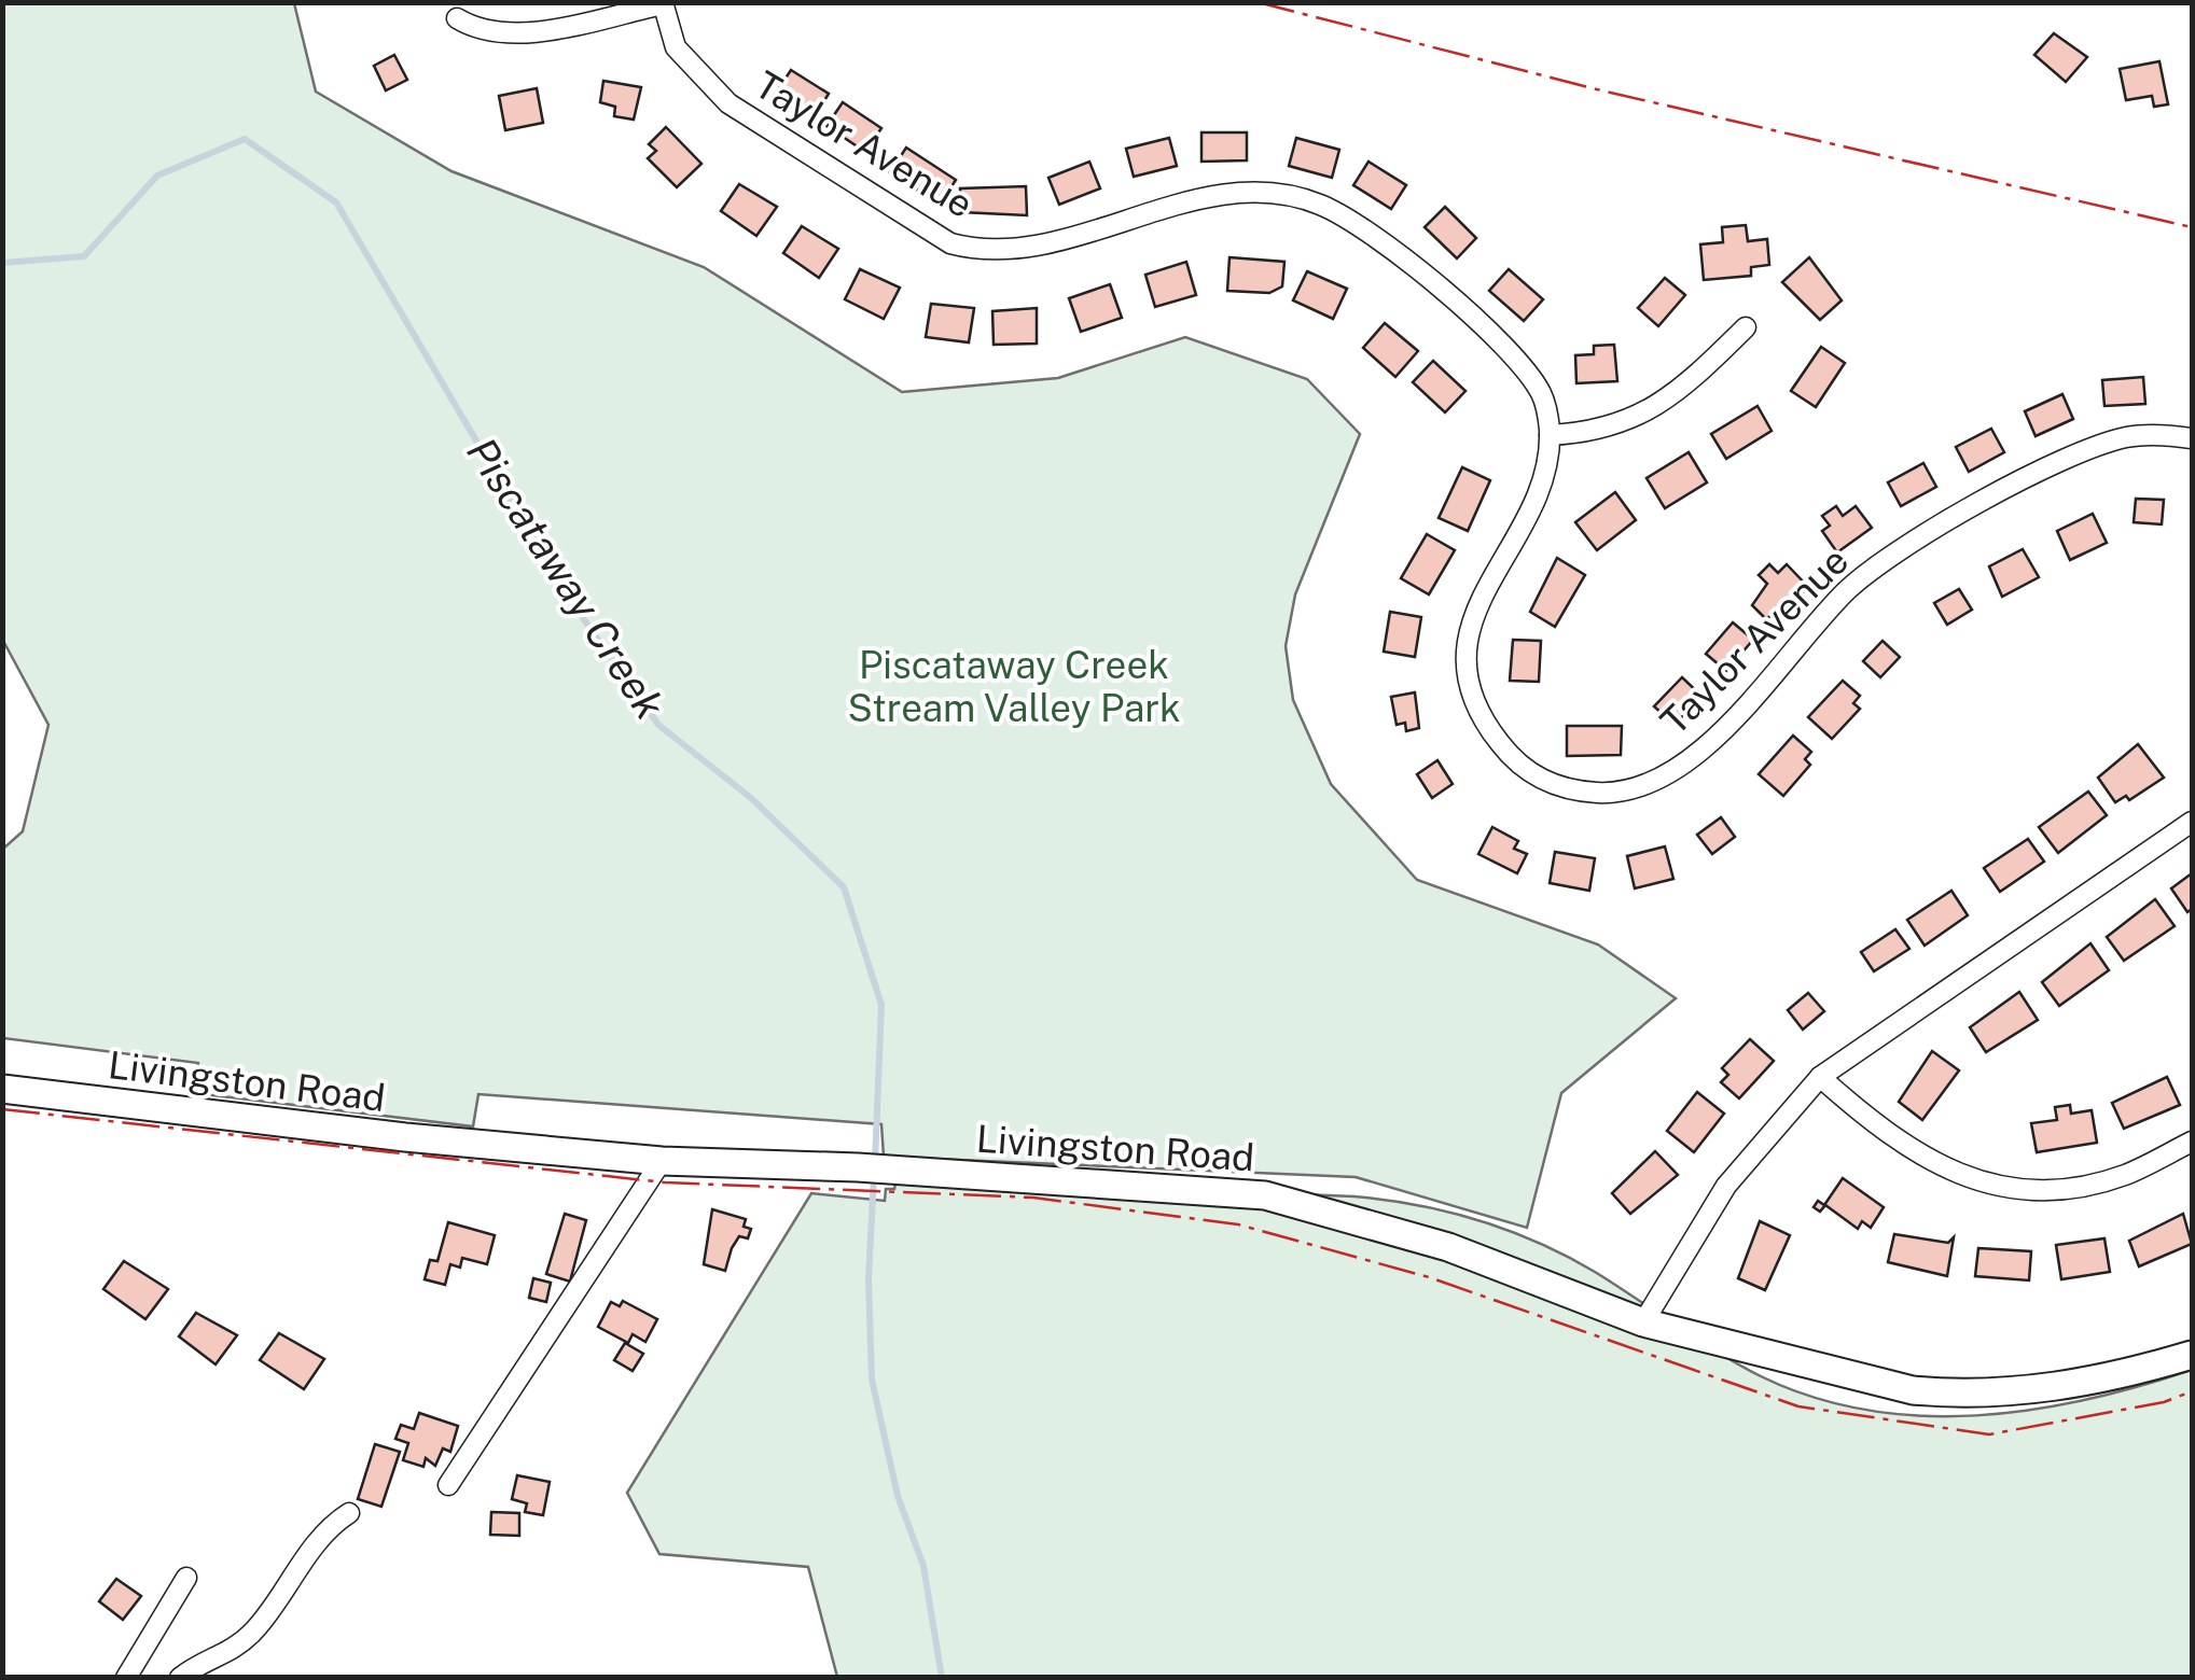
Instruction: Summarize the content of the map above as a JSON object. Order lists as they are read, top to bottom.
{
  "streets": {
    "main road": ["Livingston Road"],
    "street": ["Taylor Avenue"]
  },
  "water": ["Piscataway Creek"],
  "parks": ["Piscataway Creek Stream Valley Park"]
}
